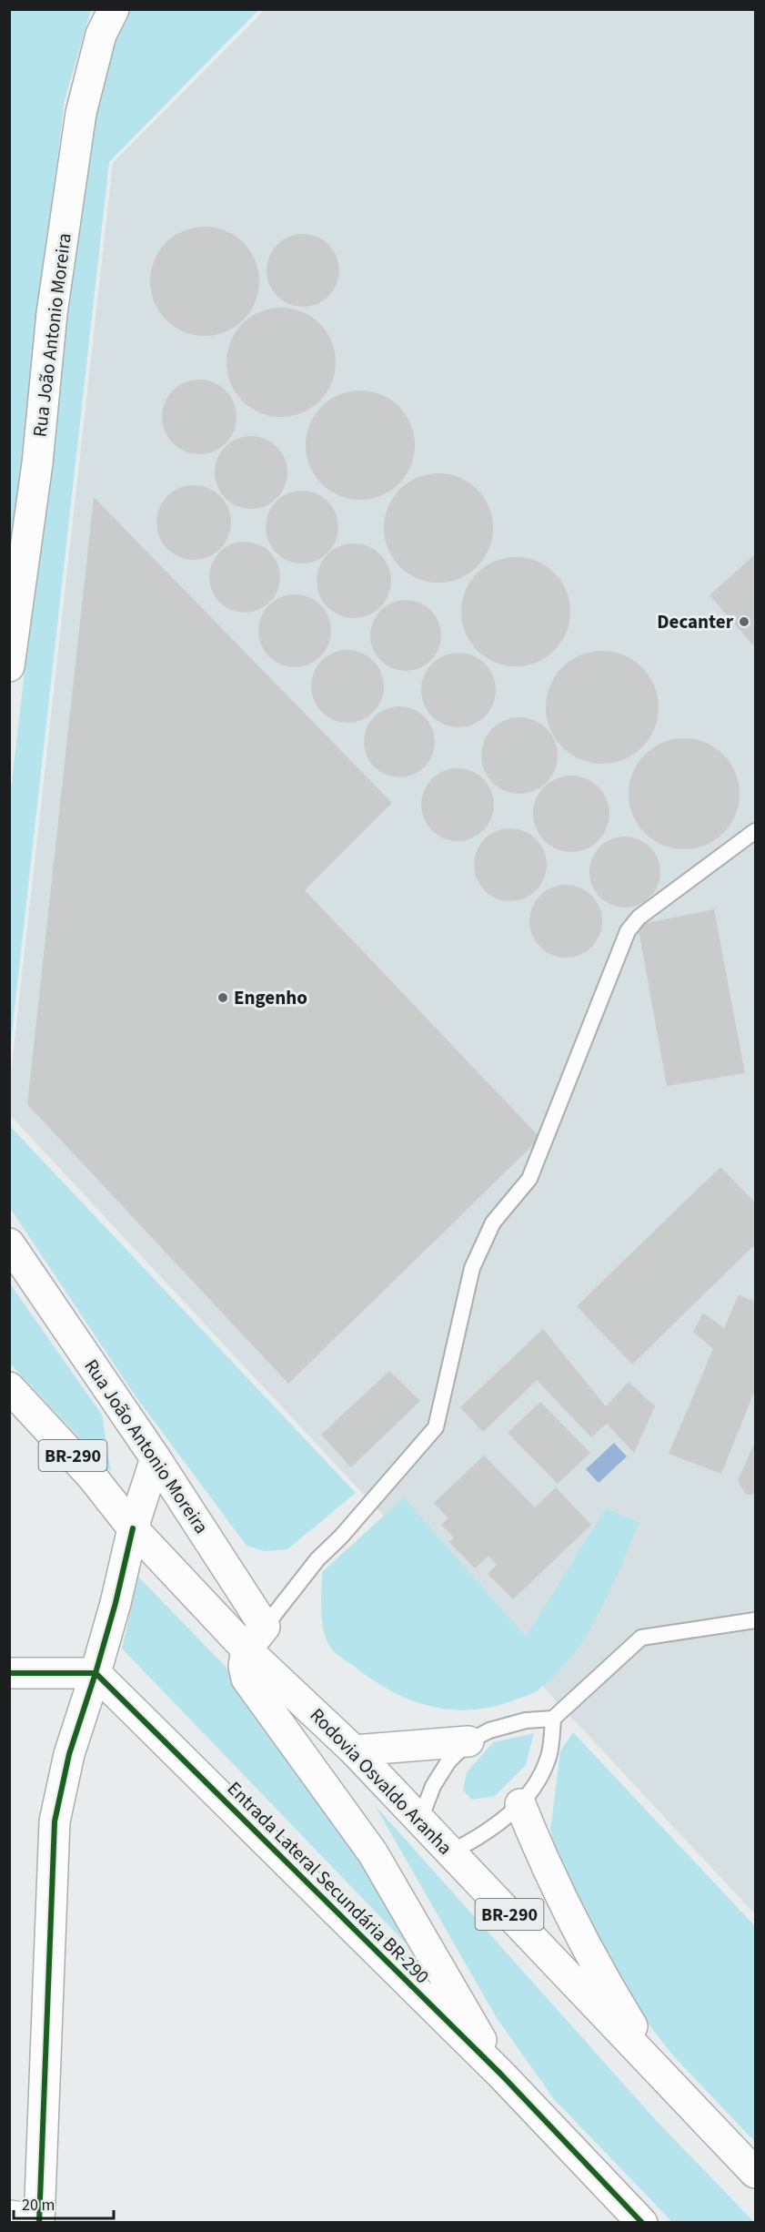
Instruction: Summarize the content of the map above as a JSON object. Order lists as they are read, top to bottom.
{
  "streets": {
    "main road": [
      "Rua João Antonio Moreira",
      "BR-290",
      "Rodovia Osvaldo Aranha",
      "Entrada Lateral Secundária BR-290"
    ]
  },
  "crossings": [
    ["Rua João Antonio Moreira", "Rodovia Osvaldo Aranha"],
    ["Rua João Antonio Moreira", "Entrada Lateral Secundária BR-290"],
    ["Rodovia Osvaldo Aranha", "Entrada Lateral Secundária BR-290"]
  ],
  "places": ["Decanter", "Engenho"],
  "scale_bar": "20 m"
}
